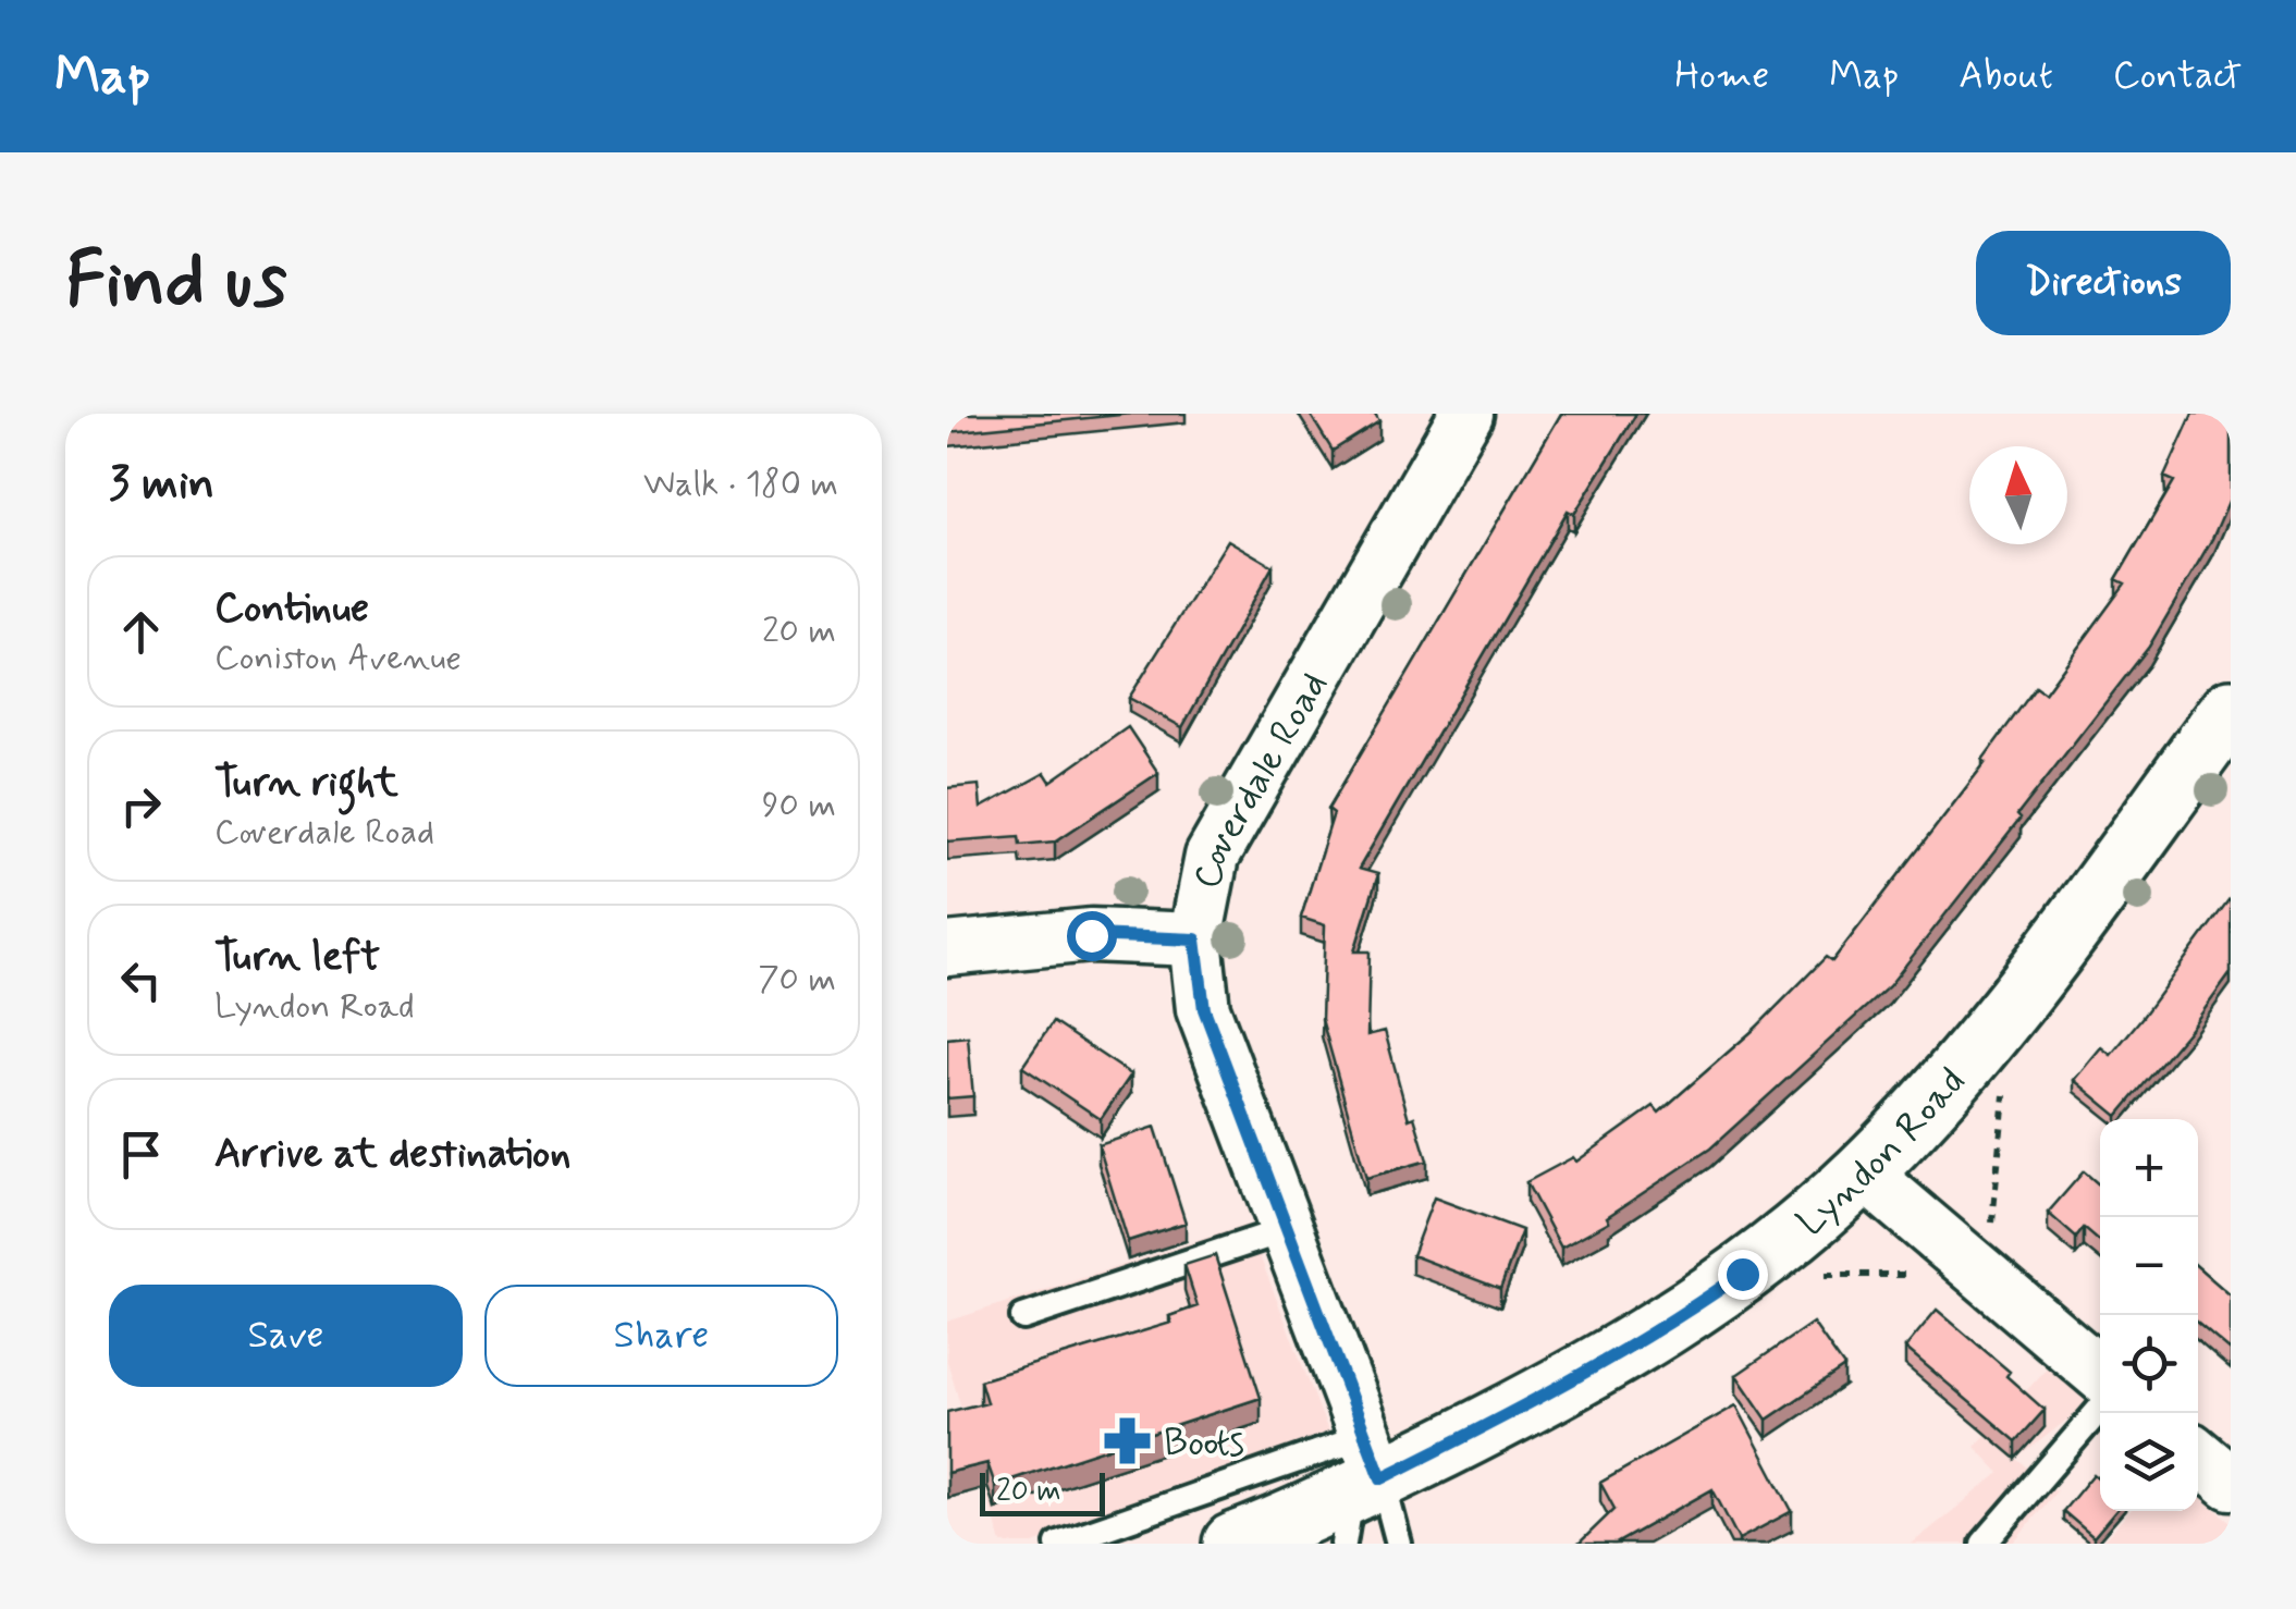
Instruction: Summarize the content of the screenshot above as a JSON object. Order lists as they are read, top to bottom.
{
  "streets": {
    "street": ["Coverdale Road", "Lyndon Road"]
  },
  "crossings": [
    ["Coverdale Road", "Lyndon Road"]
  ],
  "places": {
    "pharmacy": ["Boots"]
  },
  "scale_bar": "20 m",
  "north": "top",
  "page": {
    "header": "Map",
    "nav": [
      "Home",
      "Map",
      "About",
      "Contact"
    ],
    "buttons": [
      "Directions",
      ["Save", "Share"]
    ],
    "title": "Find us",
    "heading": ["3 min", "Walk · 180 m"],
    "list": [
      ["Continue", "Coniston Avenue", "20 m"],
      ["Turn right", "Coverdale Road", "90 m"],
      ["Turn left", "Lyndon Road", "70 m"],
      "Arrive at destination"
    ],
    "map_buttons": ["+", "−"],
    "scale": "20 m"
  }
}
